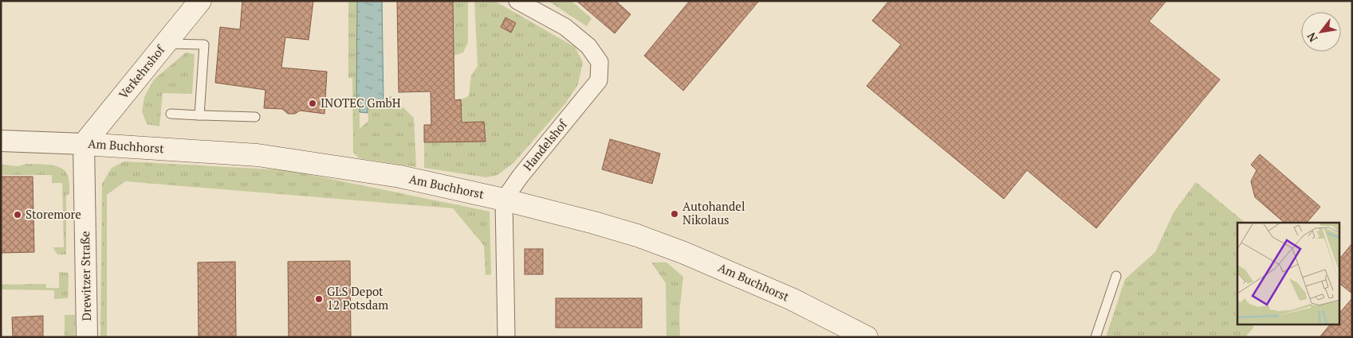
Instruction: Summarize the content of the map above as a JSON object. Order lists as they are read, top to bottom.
{
  "streets": {
    "main road": ["Verkehrshof", "Am Buchhorst"],
    "street": ["Handelshof", "Drewitzer Straße"]
  },
  "crossings": [
    ["Verkehrshof", "Am Buchhorst"],
    ["Verkehrshof", "Drewitzer Straße"],
    ["Handelshof", "Am Buchhorst"],
    ["Am Buchhorst", "Drewitzer Straße"]
  ],
  "places": [
    "INOTEC GmbH",
    "Autohandel Nikolaus",
    "Storemore",
    "GLS Depot 12 Potsdam"
  ],
  "north": "bottom left"
}
